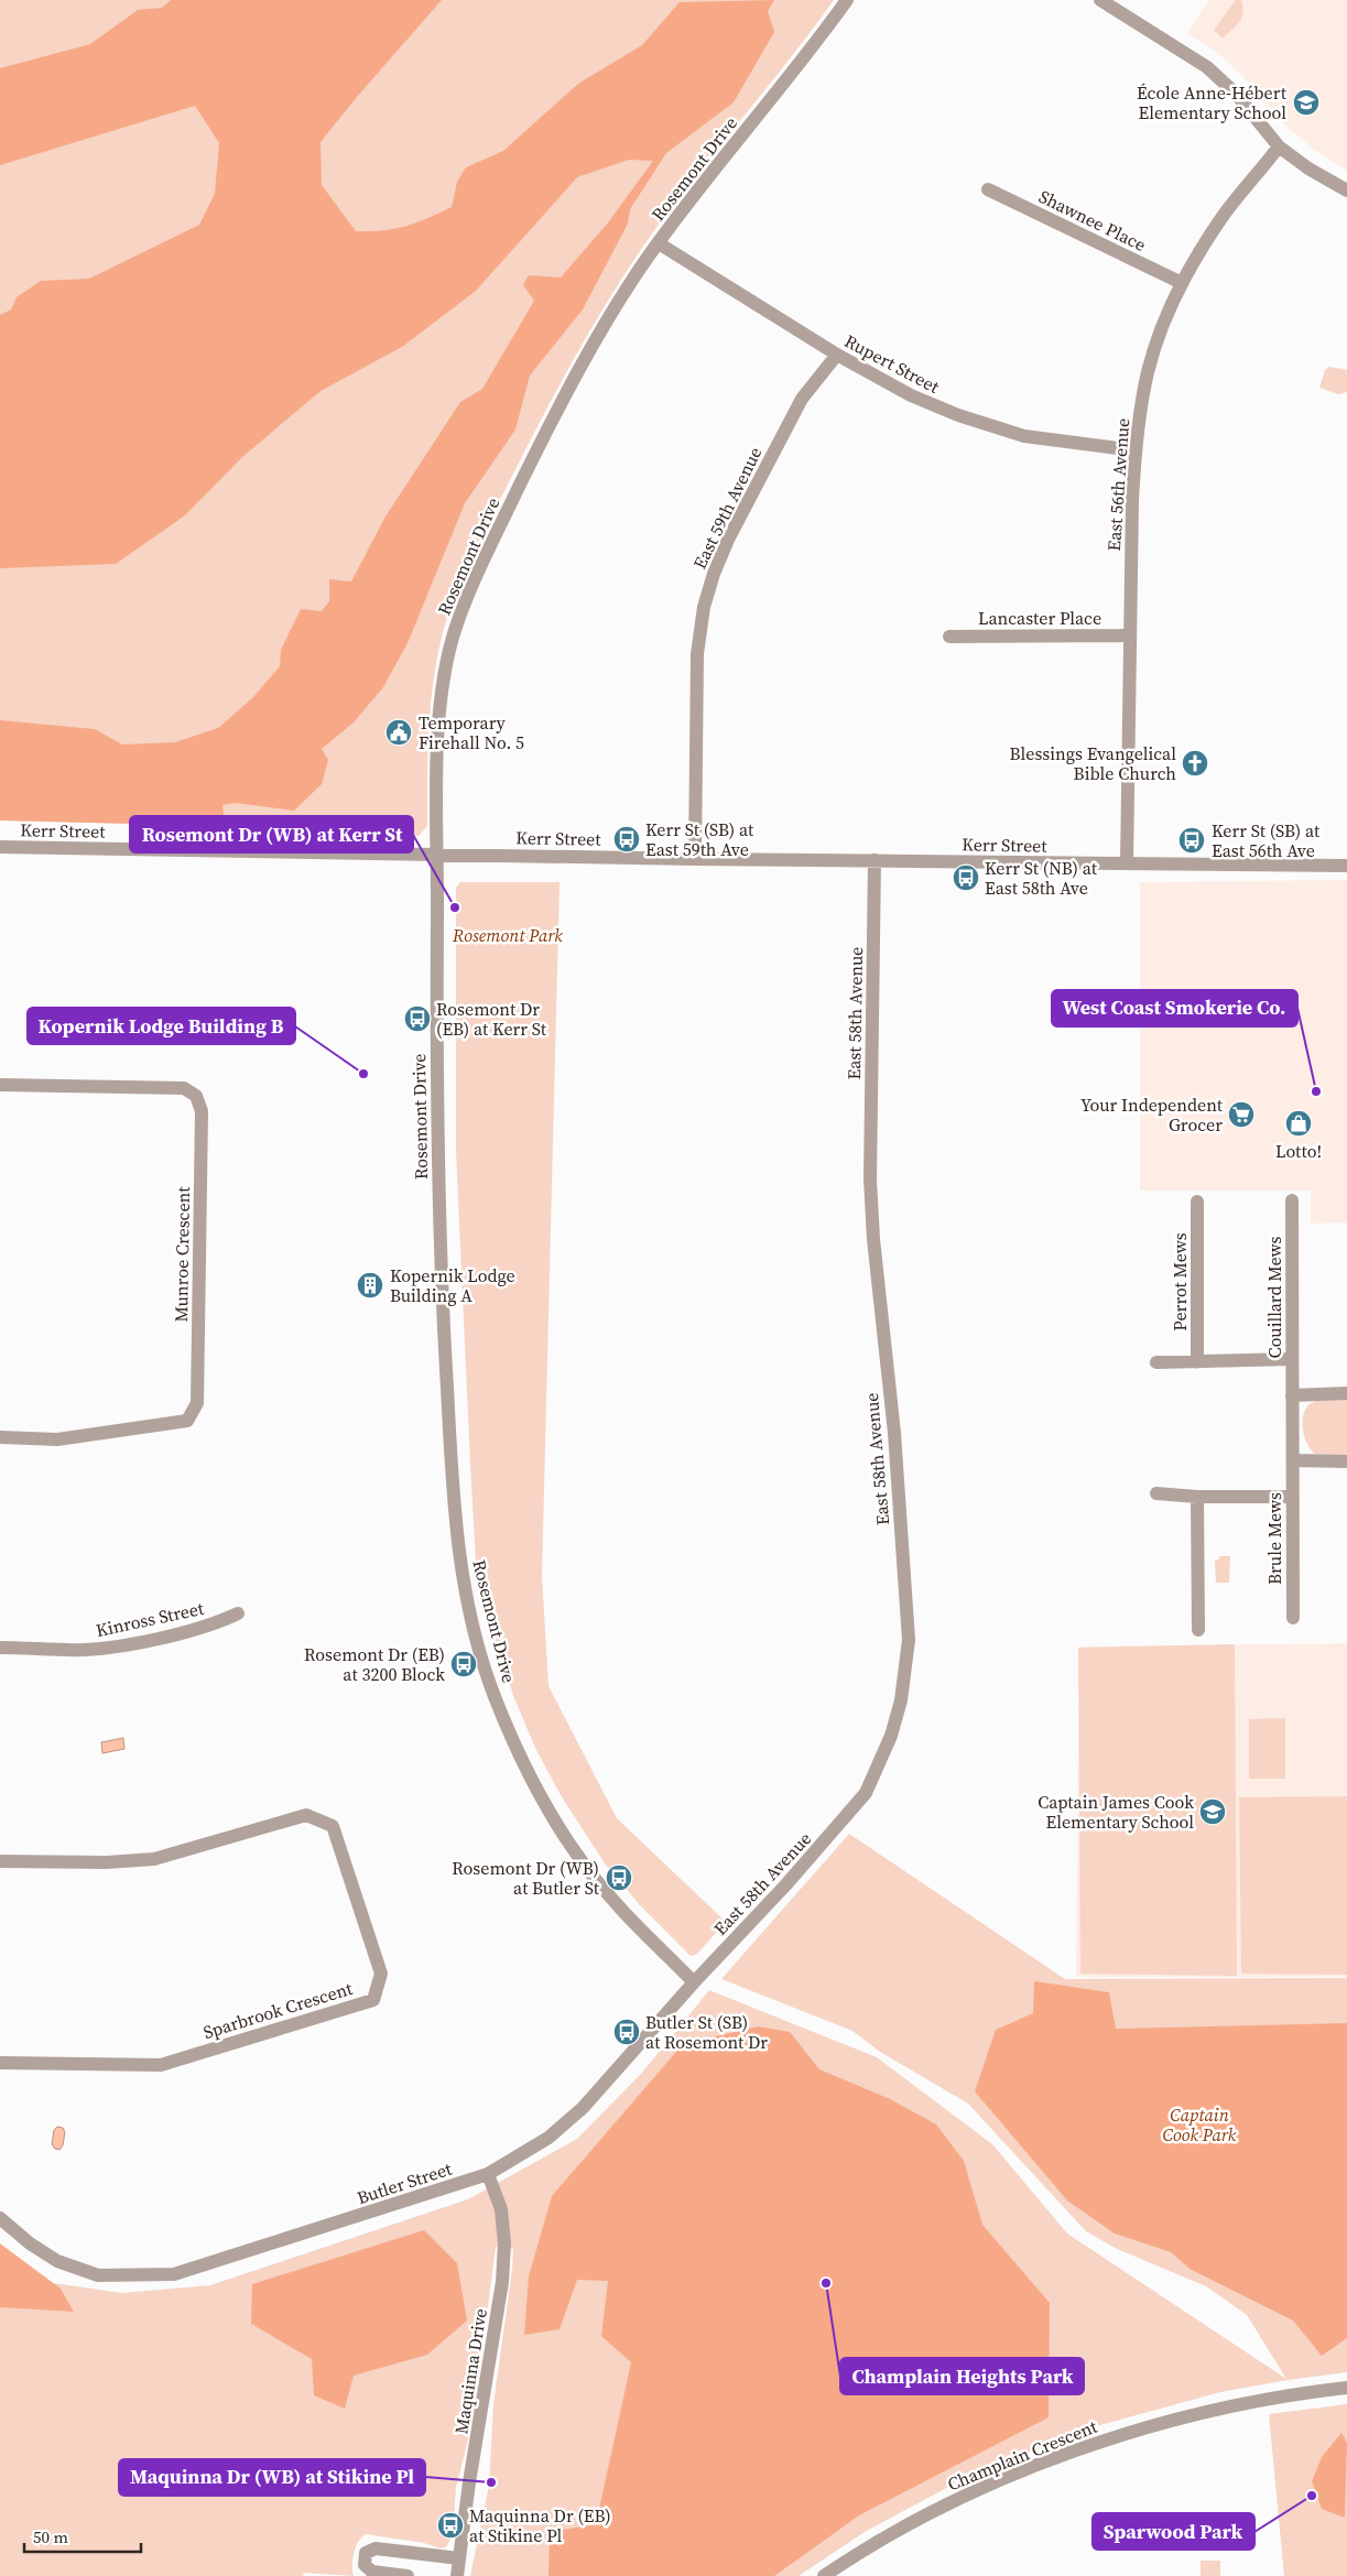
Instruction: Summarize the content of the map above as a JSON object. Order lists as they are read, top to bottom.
{
  "streets": {
    "street": [
      "Rosemont Drive",
      "Shawnee Place",
      "Rupert Street",
      "East 56th Avenue",
      "East 59th Avenue",
      "Lancaster Place",
      "Kerr Street",
      "East 58th Avenue",
      "Munroe Crescent",
      "Perrot Mews",
      "Couillard Mews",
      "Brule Mews",
      "Kinross Street",
      "Sparbrook Crescent",
      "Butler Street",
      "Maquinna Drive",
      "Champlain Crescent"
    ]
  },
  "crossings": [
    ["Rosemont Drive", "Rupert Street"],
    ["Rosemont Drive", "Kerr Street"],
    ["Rosemont Drive", "East 58th Avenue"],
    ["Rosemont Drive", "Butler Street"],
    ["Shawnee Place", "East 56th Avenue"],
    ["Rupert Street", "East 56th Avenue"],
    ["Rupert Street", "East 59th Avenue"],
    ["East 56th Avenue", "Lancaster Place"],
    ["East 56th Avenue", "Kerr Street"],
    ["East 59th Avenue", "Kerr Street"],
    ["Kerr Street", "East 58th Avenue"],
    ["East 58th Avenue", "Butler Street"],
    ["Couillard Mews", "Brule Mews"],
    ["Butler Street", "Maquinna Drive"]
  ],
  "parks": ["Rosemont Park", "Captain Cook Park"],
  "places": {
    "school or university": ["École Anne-Hébert Elementary School", "Captain James Cook Elementary School"],
    "public building": ["Temporary Firehall No. 5"],
    "church": ["Blessings Evangelical Bible Church"],
    "bus stop": [
      "Kerr St (SB) at East 59th Ave",
      "Kerr St (SB) at East 56th Ave",
      "Kerr St (NB) at East 58th Ave",
      "Rosemont Dr (EB) at Kerr St",
      "Rosemont Dr (EB) at 3200 Block",
      "Rosemont Dr (WB) at Butler St",
      "Butler St (SB) at Rosemont Dr",
      "Maquinna Dr (EB) at Stikine Pl"
    ],
    "other": [
      "Rosemont Dr (WB) at Kerr St",
      "Kopernik Lodge Building B",
      "West Coast Smokerie Co.",
      "Champlain Heights Park",
      "Maquinna Dr (WB) at Stikine Pl",
      "Sparwood Park"
    ],
    "supermarket": ["Your Independent Grocer"],
    "shop": ["Lotto!"],
    "building": ["Kopernik Lodge Building A"]
  },
  "scale_bar": "50 m"
}
